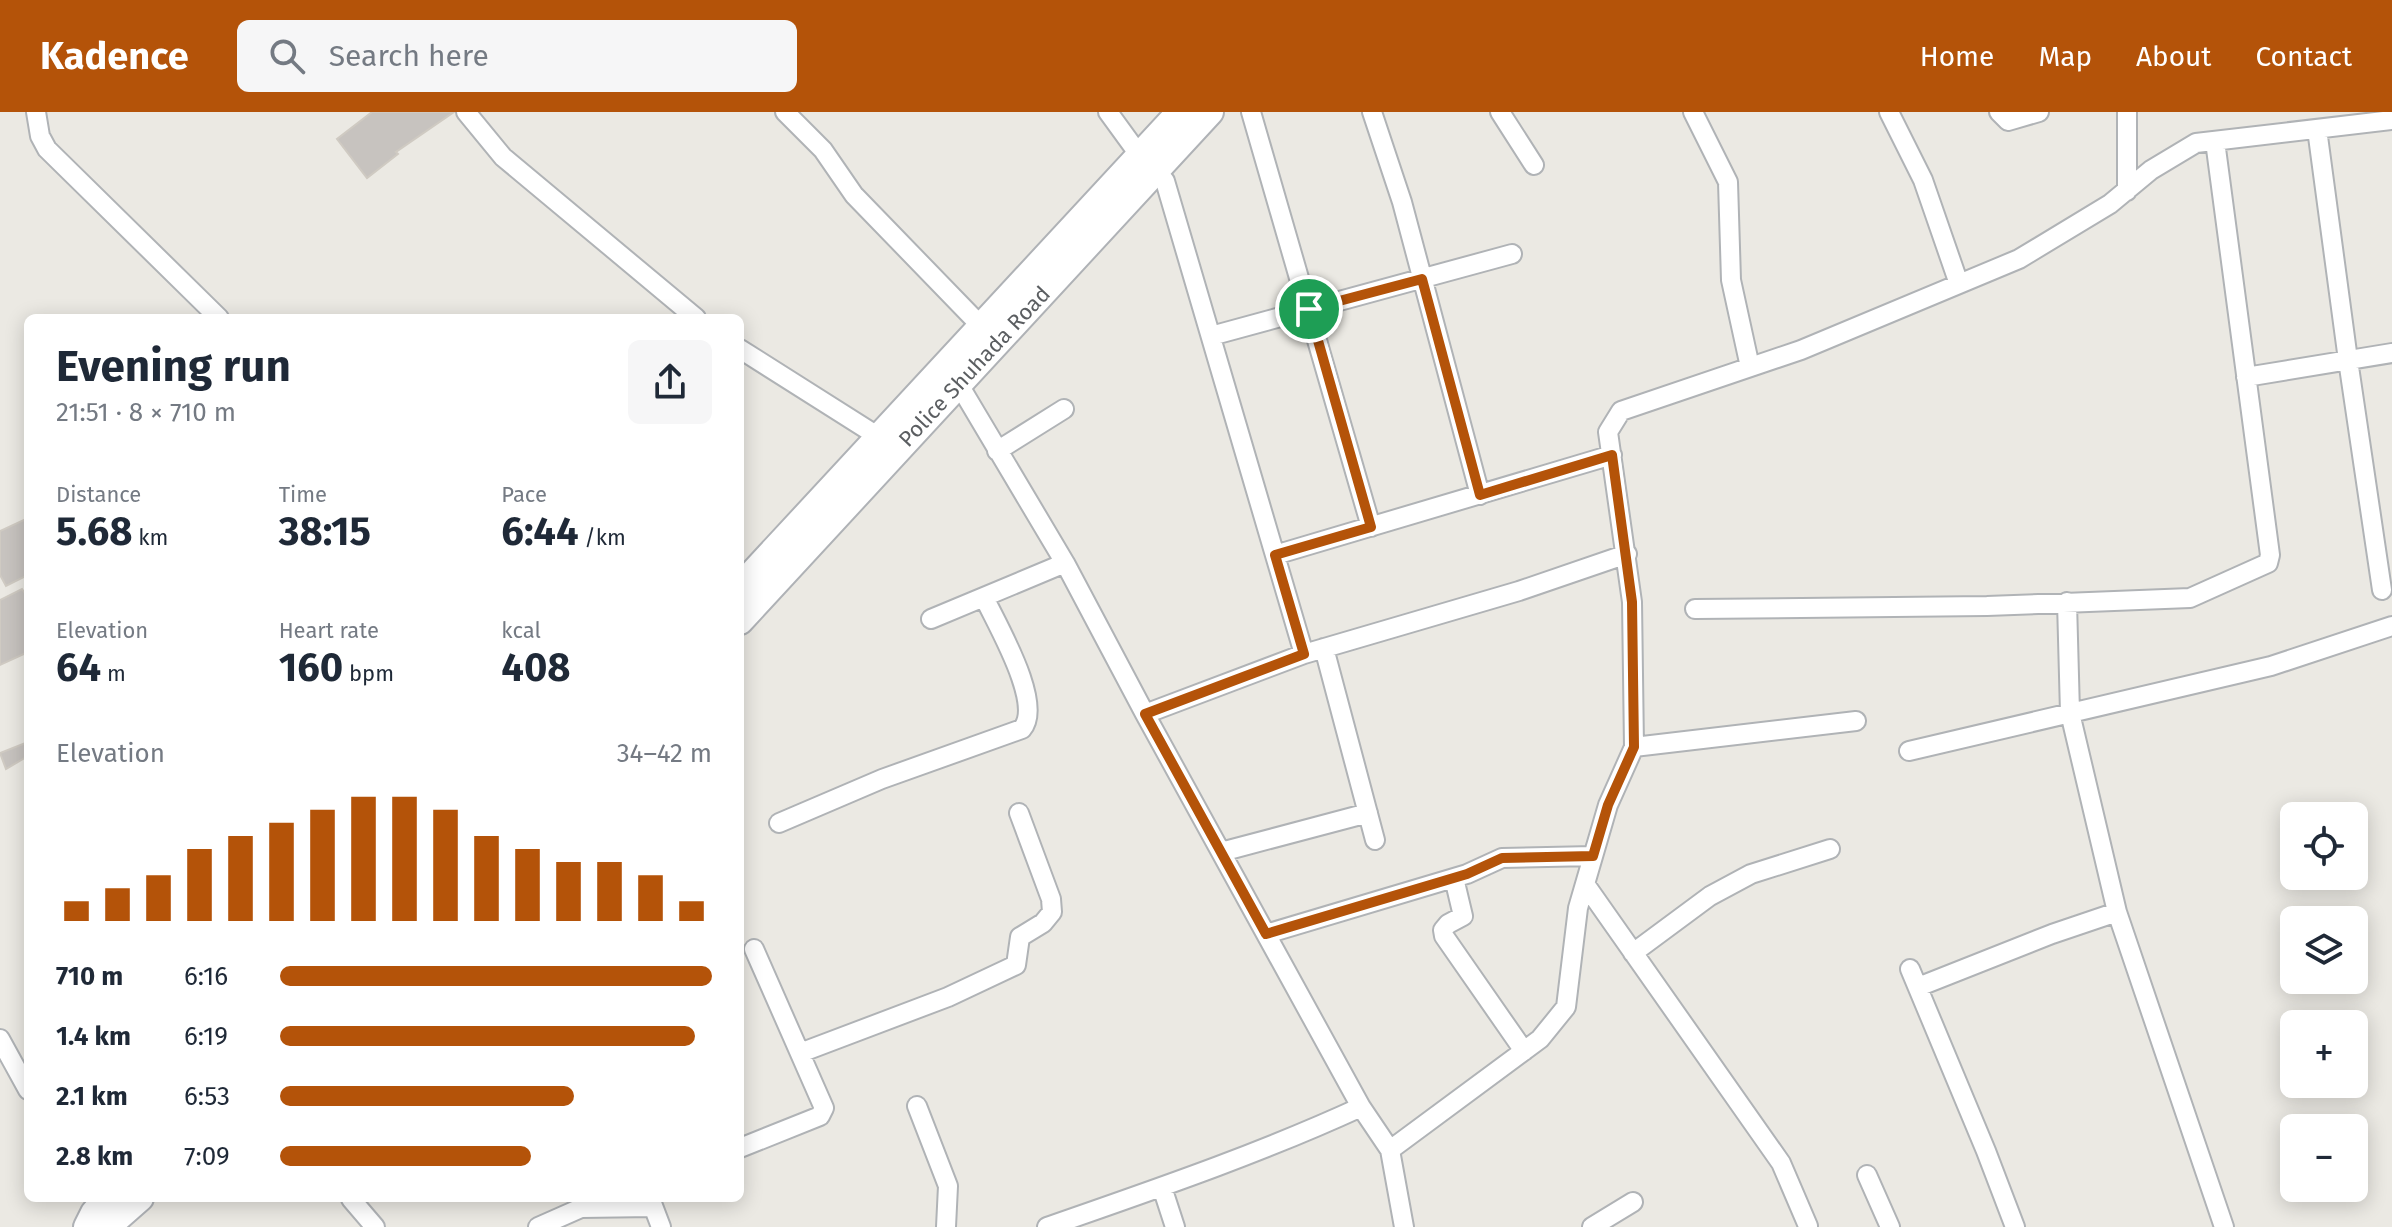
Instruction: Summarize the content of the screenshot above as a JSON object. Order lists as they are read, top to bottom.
{
  "streets": {
    "main road": ["Police Shuhada Road"]
  },
  "page": {
    "header": "Kadence",
    "search": "Search here",
    "nav": [
      "Home",
      "Map",
      "About",
      "Contact"
    ],
    "heading": ["Evening run", "21:51 · 8 × 710 m"],
    "stats": [
      ["Distance", "5.68 km"],
      ["Time", "38:15"],
      ["Pace", "6:44 /km"],
      ["Elevation", "64 m"],
      ["Heart rate", "160 bpm"],
      ["kcal", "408"]
    ],
    "chart": ["Elevation", "34–42 m"],
    "map_buttons": ["+", "−"],
    "list": [
      {
        "name": "710 m",
        "note": "6:16"
      },
      {
        "name": "1.4 km",
        "note": "6:19"
      },
      {
        "name": "2.1 km",
        "note": "6:53"
      },
      {
        "name": "2.8 km",
        "note": "7:09"
      }
    ]
  }
}
